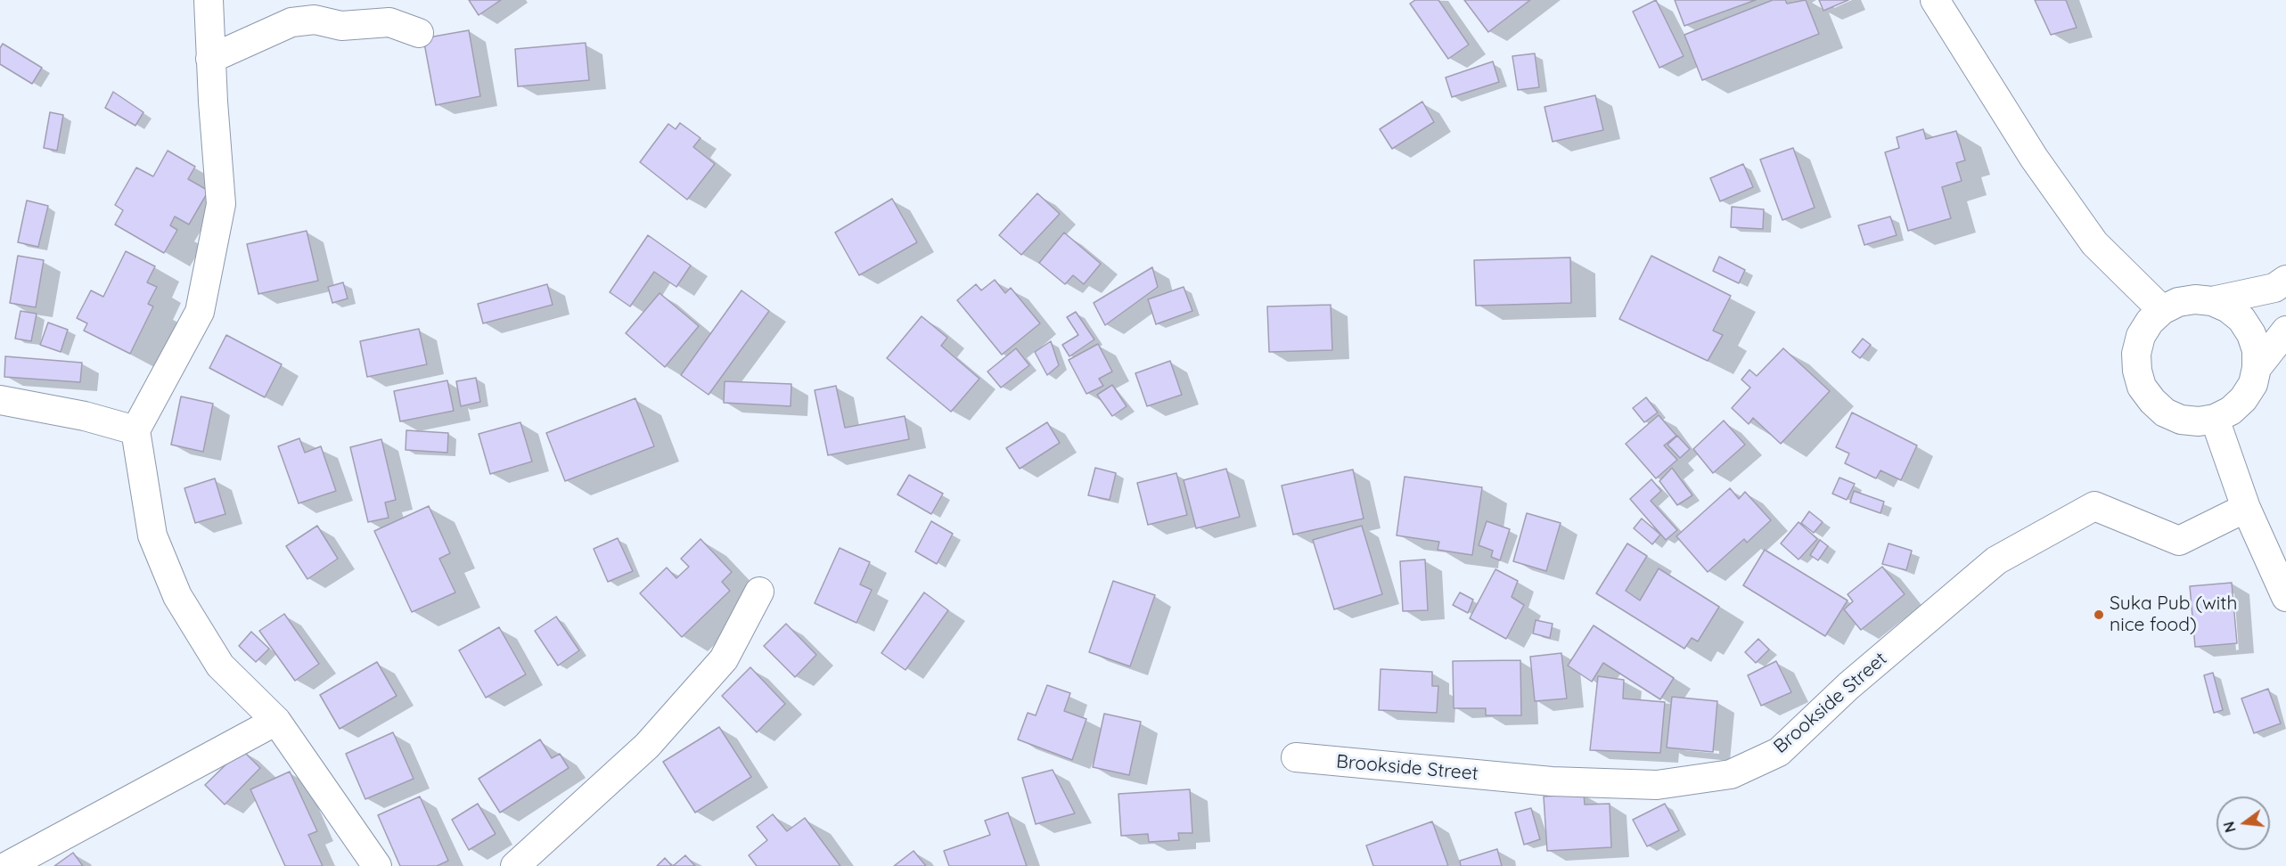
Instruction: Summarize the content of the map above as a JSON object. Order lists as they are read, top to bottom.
{
  "streets": {
    "street": ["Brookside Street"]
  },
  "places": ["Suka Pub (with nice food)"],
  "north": "left"
}
